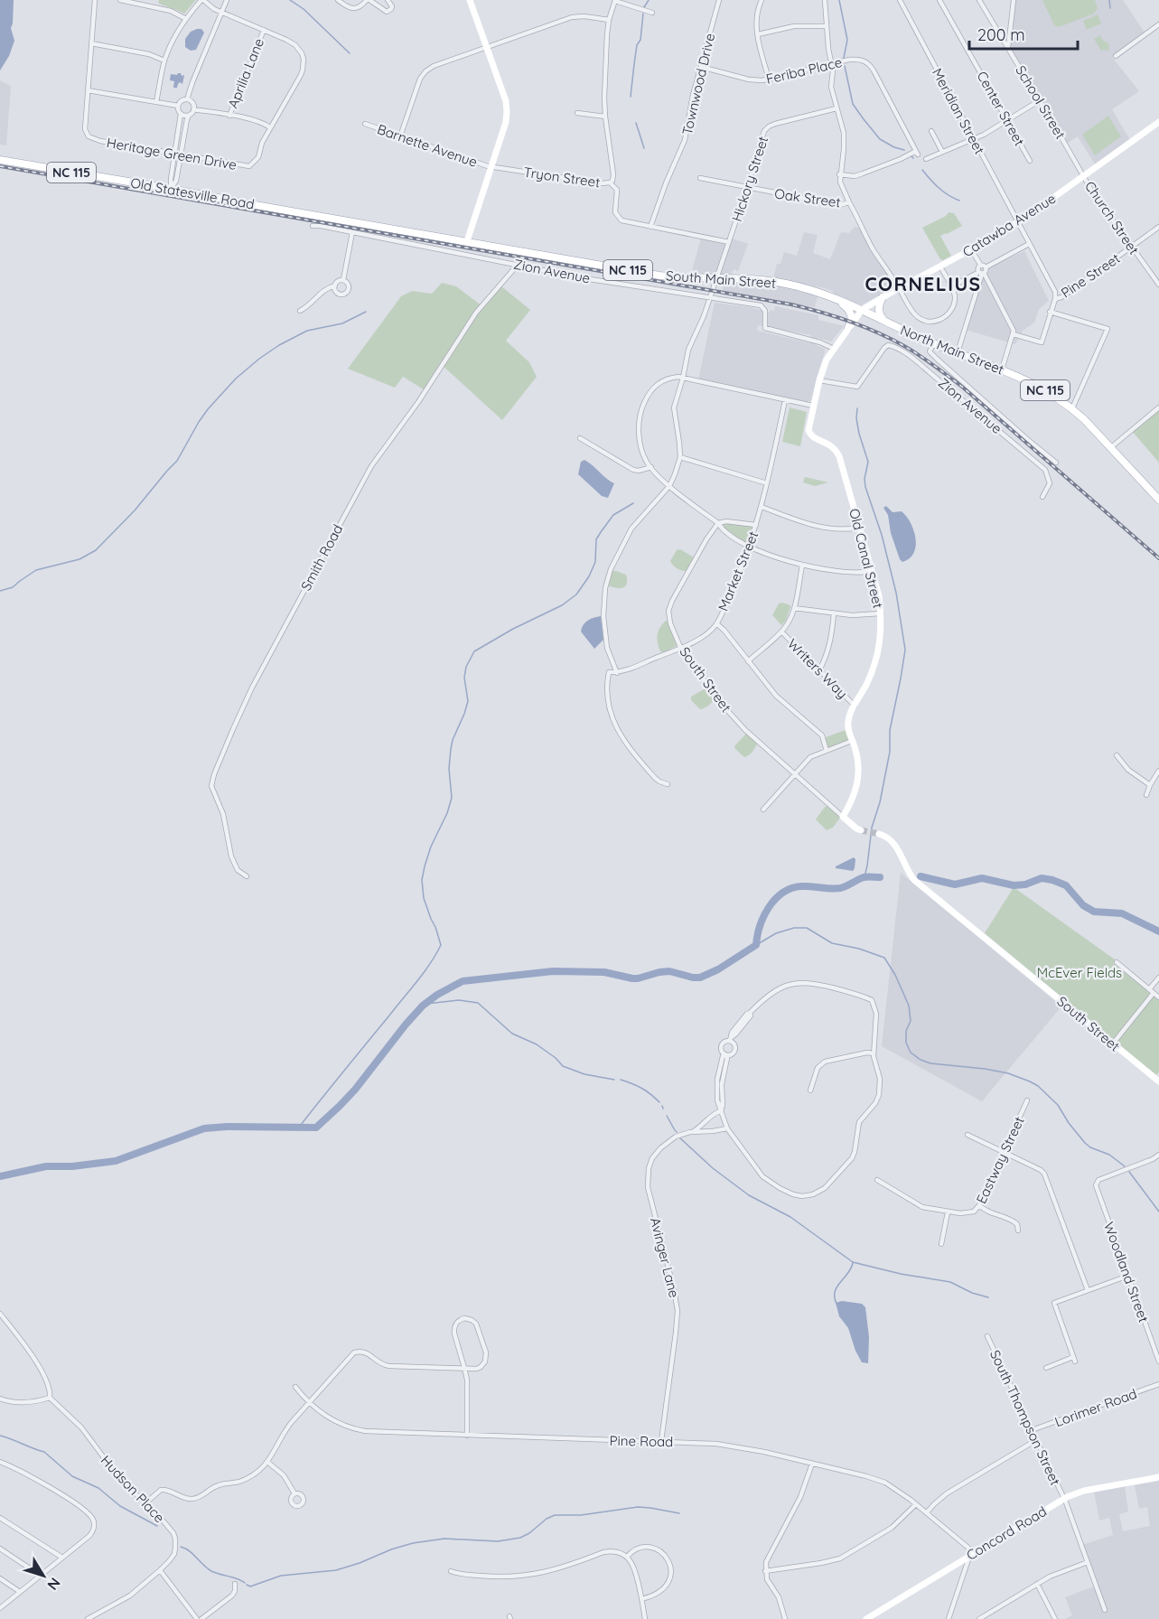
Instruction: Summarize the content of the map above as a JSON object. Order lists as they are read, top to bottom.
{
  "streets": {
    "main road": [
      "NC 115",
      "Old Statesville Road",
      "South Main Street",
      "North Main Street"
    ],
    "street": [
      "Feriba Place",
      "Aprilia Lane",
      "Townwood Drive",
      "School Street",
      "Center Street",
      "Meridian Street",
      "Barnette Avenue",
      "Heritage Green Drive",
      "Tryon Street",
      "Hickory Street",
      "Oak Street",
      "Church Street",
      "Catawba Avenue",
      "Zion Avenue",
      "Pine Street",
      "Smith Road",
      "Old Canal Street",
      "Market Street",
      "Writers Way",
      "South Street",
      "Eastway Street",
      "Avinger Lane",
      "Woodland Street",
      "Lorimer Road",
      "South Thompson Street",
      "Pine Road",
      "Hudson Place",
      "Concord Road"
    ]
  },
  "crossings": [
    ["Feriba Place", "Townwood Drive"],
    ["Aprilia Lane", "Heritage Green Drive"],
    ["Townwood Drive", "Tryon Street"],
    ["School Street", "Church Street"],
    ["School Street", "Catawba Avenue"],
    ["Meridian Street", "Catawba Avenue"],
    ["Meridian Street", "Pine Street"],
    ["Barnette Avenue", "Tryon Street"],
    ["Tryon Street", "Hickory Street"],
    ["Hickory Street", "Oak Street"],
    ["Hickory Street", "Zion Avenue"],
    ["Hickory Street", "South Main Street"],
    ["Old Statesville Road", "South Main Street"],
    ["Oak Street", "Catawba Avenue"],
    ["Church Street", "Catawba Avenue"],
    ["Church Street", "Pine Street"],
    ["Catawba Avenue", "Zion Avenue"],
    ["Catawba Avenue", "South Main Street"],
    ["Catawba Avenue", "North Main Street"],
    ["Catawba Avenue", "Old Canal Street"],
    ["Zion Avenue", "Smith Road"],
    ["South Main Street", "North Main Street"],
    ["Old Canal Street", "Writers Way"],
    ["Old Canal Street", "South Street"],
    ["Market Street", "South Street"],
    ["Avinger Lane", "Pine Road"],
    ["Lorimer Road", "South Thompson Street"],
    ["South Thompson Street", "Concord Road"],
    ["Pine Road", "Concord Road"]
  ],
  "districts": ["CORNELIUS"],
  "parks": ["McEver Fields"],
  "scale_bar": "200 m",
  "north": "bottom right"
}
